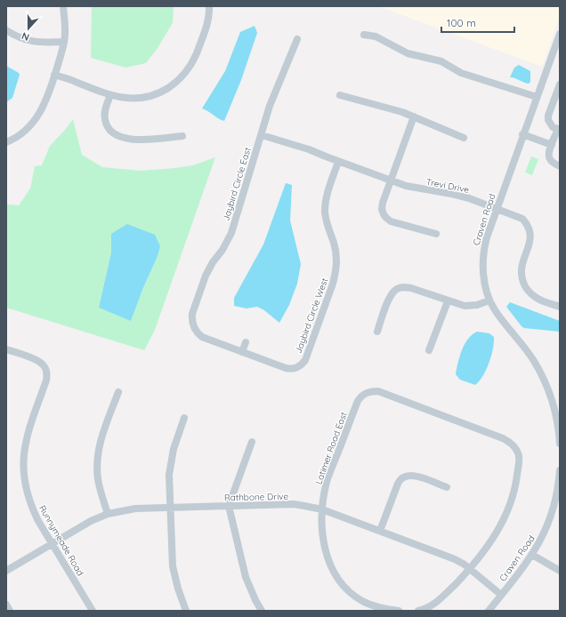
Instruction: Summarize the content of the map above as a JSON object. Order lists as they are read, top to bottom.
{
  "streets": {
    "street": [
      "Jaybird Circle East",
      "Trevi Drive",
      "Craven Road",
      "Jaybird Circle West",
      "Latimer Road East",
      "Rathbone Drive",
      "Runnymeade Road"
    ]
  },
  "crossings": [
    ["Jaybird Circle East", "Trevi Drive"],
    ["Jaybird Circle East", "Jaybird Circle West"],
    ["Trevi Drive", "Craven Road"],
    ["Trevi Drive", "Jaybird Circle West"],
    ["Craven Road", "Rathbone Drive"],
    ["Latimer Road East", "Rathbone Drive"],
    ["Rathbone Drive", "Runnymeade Road"]
  ],
  "scale_bar": "100 m",
  "north": "bottom"
}
